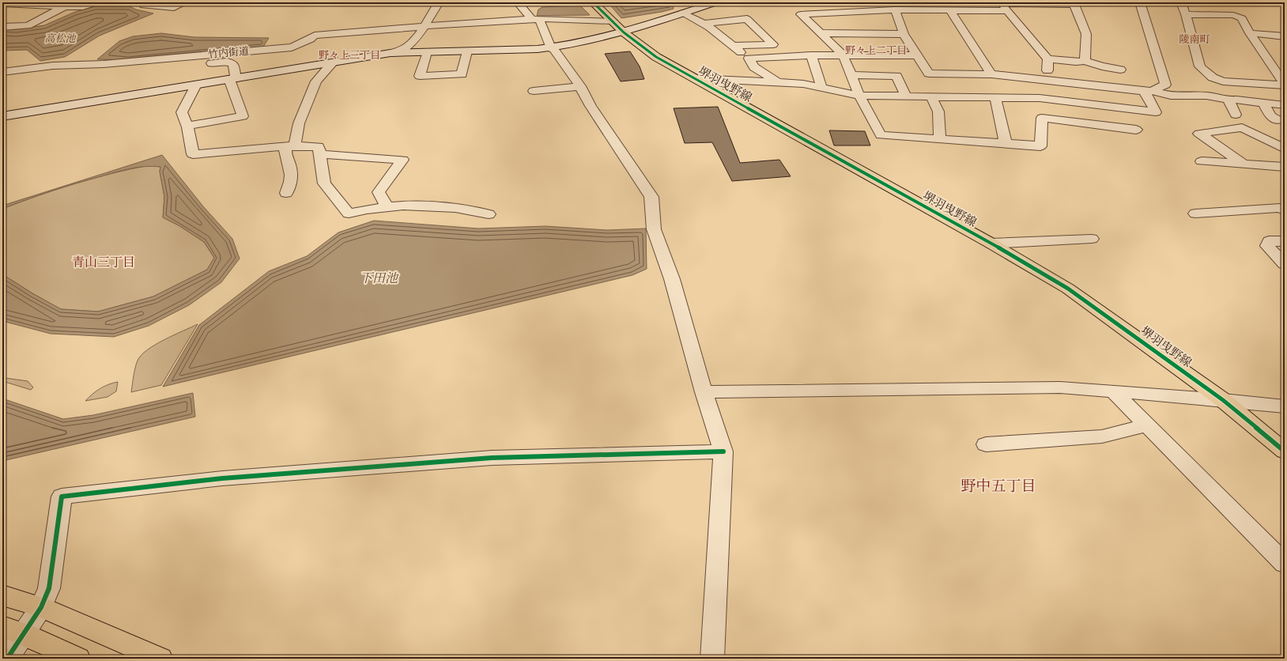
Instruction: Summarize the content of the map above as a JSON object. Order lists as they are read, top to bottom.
{
  "streets": {
    "main road": ["堺羽曳野線"],
    "street": ["竹内街道"]
  },
  "crossings": [
    ["竹内街道", "堺羽曳野線"]
  ],
  "districts": [
    "陵南町",
    "野々上二丁目",
    "野々上三丁目",
    "青山三丁目",
    "野中五丁目"
  ],
  "water": ["高松池", "下田池"]
}
